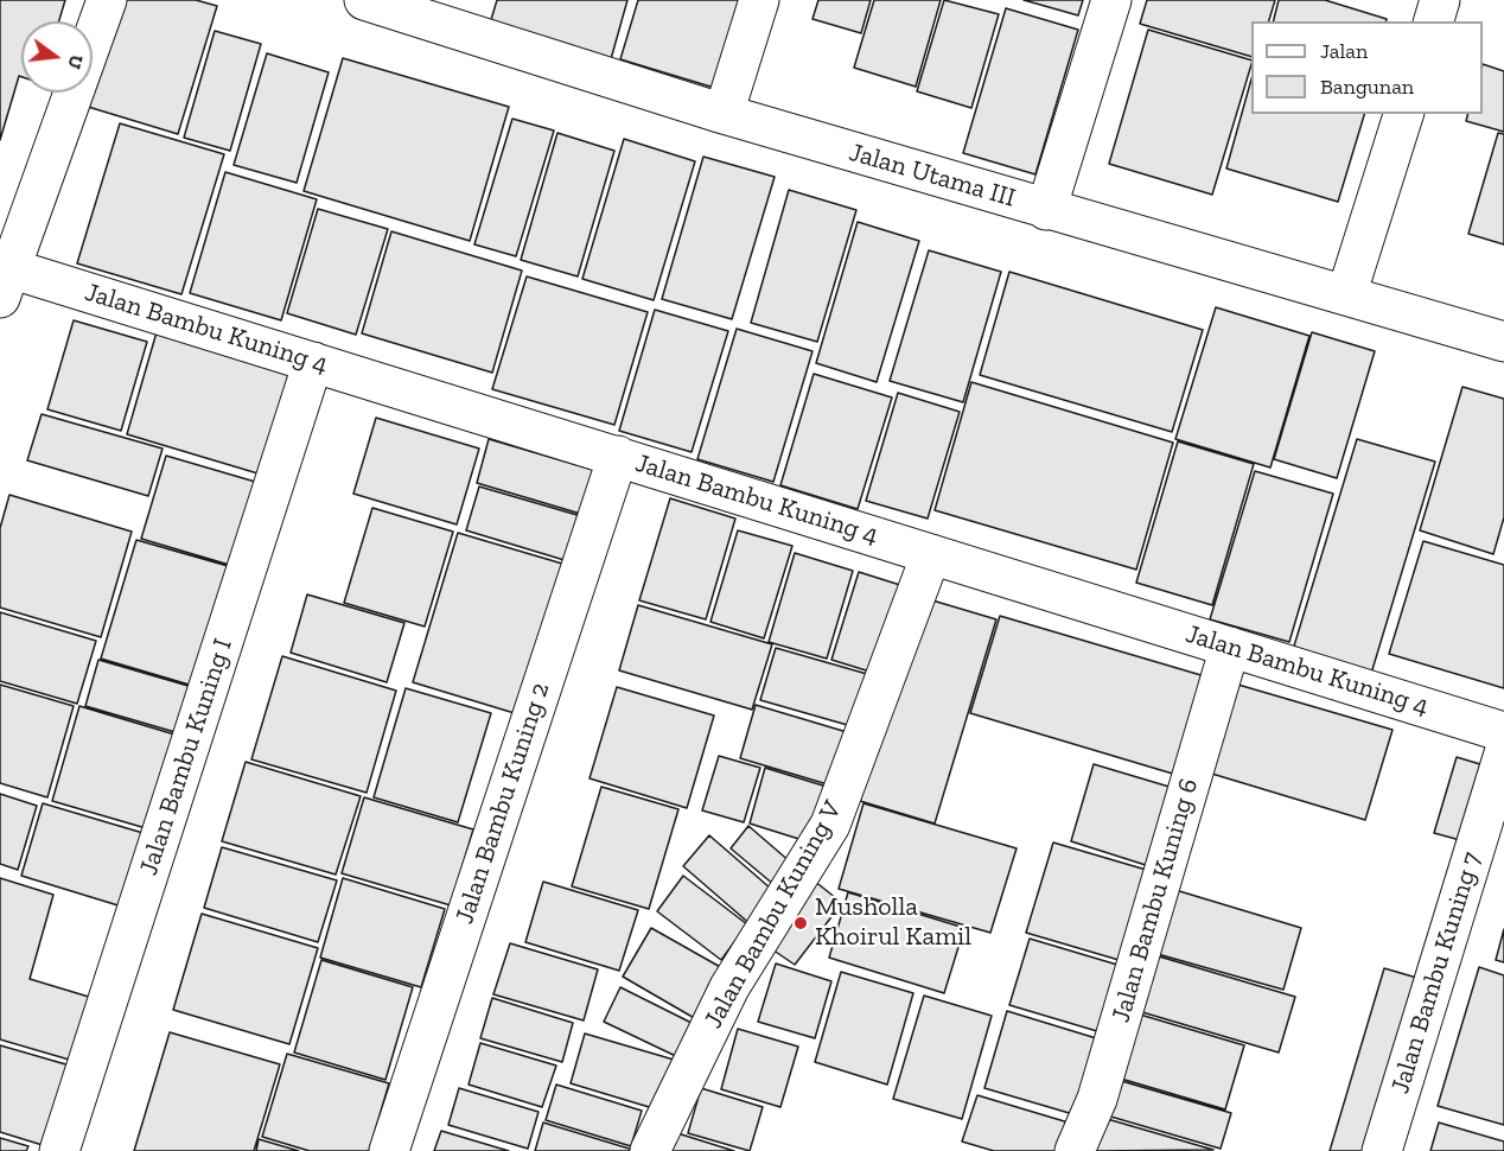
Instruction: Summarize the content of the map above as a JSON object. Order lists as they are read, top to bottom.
{
  "streets": {
    "street": [
      "Jalan Utama III",
      "Jalan Bambu Kuning 4",
      "Jalan Bambu Kuning I",
      "Jalan Bambu Kuning 2",
      "Jalan Bambu Kuning 6",
      "Jalan Bambu Kuning V",
      "Jalan Bambu Kuning 7"
    ]
  },
  "crossings": [
    ["Jalan Bambu Kuning 4", "Jalan Bambu Kuning I"],
    ["Jalan Bambu Kuning 4", "Jalan Bambu Kuning 2"],
    ["Jalan Bambu Kuning 4", "Jalan Bambu Kuning 6"],
    ["Jalan Bambu Kuning 4", "Jalan Bambu Kuning V"]
  ],
  "places": ["Musholla Khoirul Kamil"],
  "legend": ["Jalan", "Bangunan"],
  "north": "right"
}
